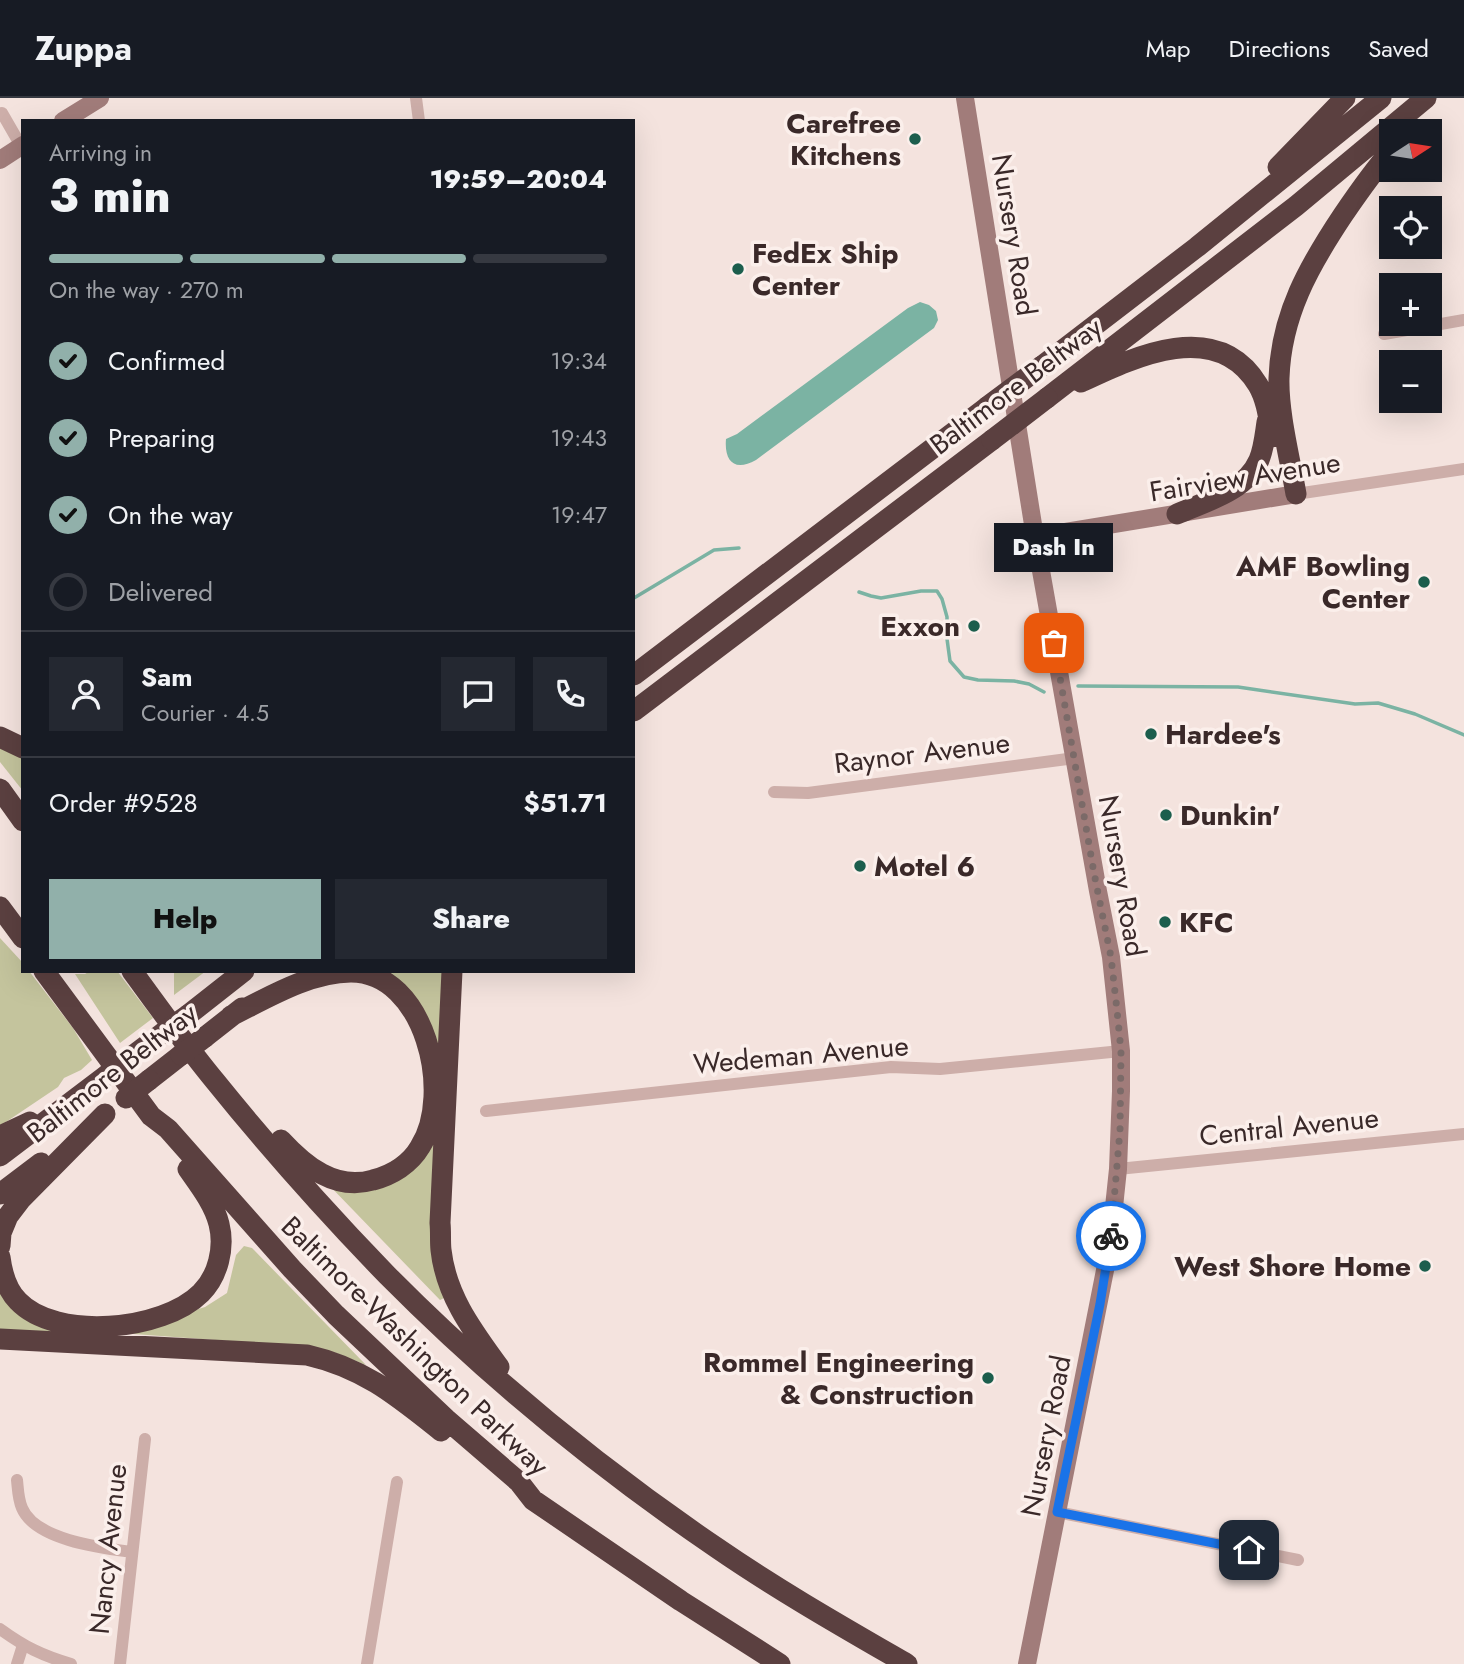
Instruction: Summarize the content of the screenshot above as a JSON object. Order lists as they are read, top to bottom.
{
  "streets": {
    "highway": ["Baltimore Beltway", "Baltimore-Washington Parkway"],
    "main road": ["Nursery Road", "Fairview Avenue"],
    "street": [
      "Raynor Avenue",
      "Wedeman Avenue",
      "Central Avenue",
      "Nancy Avenue"
    ]
  },
  "crossings": [
    ["Nursery Road", "Fairview Avenue"],
    ["Nursery Road", "Raynor Avenue"],
    ["Nursery Road", "Wedeman Avenue"],
    ["Nursery Road", "Central Avenue"]
  ],
  "places": [
    "Carefree Kitchens",
    "FedEx Ship Center",
    "AMF Bowling Center",
    "Exxon",
    "Dash In",
    "Hardee's",
    "Dunkin'",
    "Motel 6",
    "KFC",
    "West Shore Home",
    "Rommel Engineering & Construction"
  ],
  "north": "right",
  "page": {
    "header": "Zuppa",
    "nav": ["Map", "Directions", "Saved"],
    "map_buttons": ["+", "−"],
    "heading": ["3 min", "Arriving in", "19:59–20:04"],
    "panel": [
      "Sam",
      "Courier · 4.5",
      "Order #9528",
      "$51.71"
    ],
    "bar": "On the way · 270 m",
    "list": [
      ["Confirmed", "19:34"],
      ["Preparing", "19:43"],
      ["On the way", "19:47"],
      "Delivered"
    ],
    "bubble": "Dash In",
    "buttons": ["Help", "Share"]
  }
}
